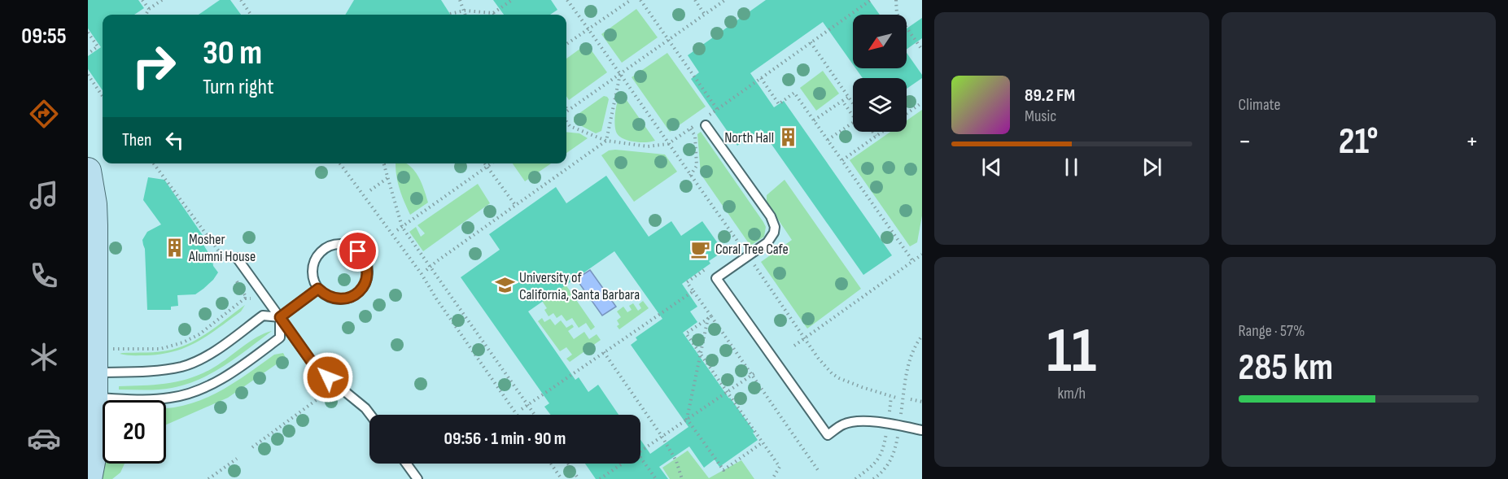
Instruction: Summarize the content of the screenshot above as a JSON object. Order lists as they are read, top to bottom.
{
  "places": {
    "building": ["North Hall", "Mosher Alumni House"],
    "cafe": ["Coral Tree Cafe"],
    "school or university": ["University of California, Santa Barbara"]
  },
  "north": "bottom left",
  "page": {
    "tabs": "09:55",
    "tile": [
      "Climate",
      ["11", "km/h"],
      ["Range · 57%", "285 km"]
    ],
    "turn": ["30 m", "Turn right"],
    "song": ["89.2 FM", "Music"],
    "then": "Then",
    "heat": ["−", "21°", "+"],
    "limit": "20",
    "trip": "09:56 · 1 min · 90 m"
  }
}
